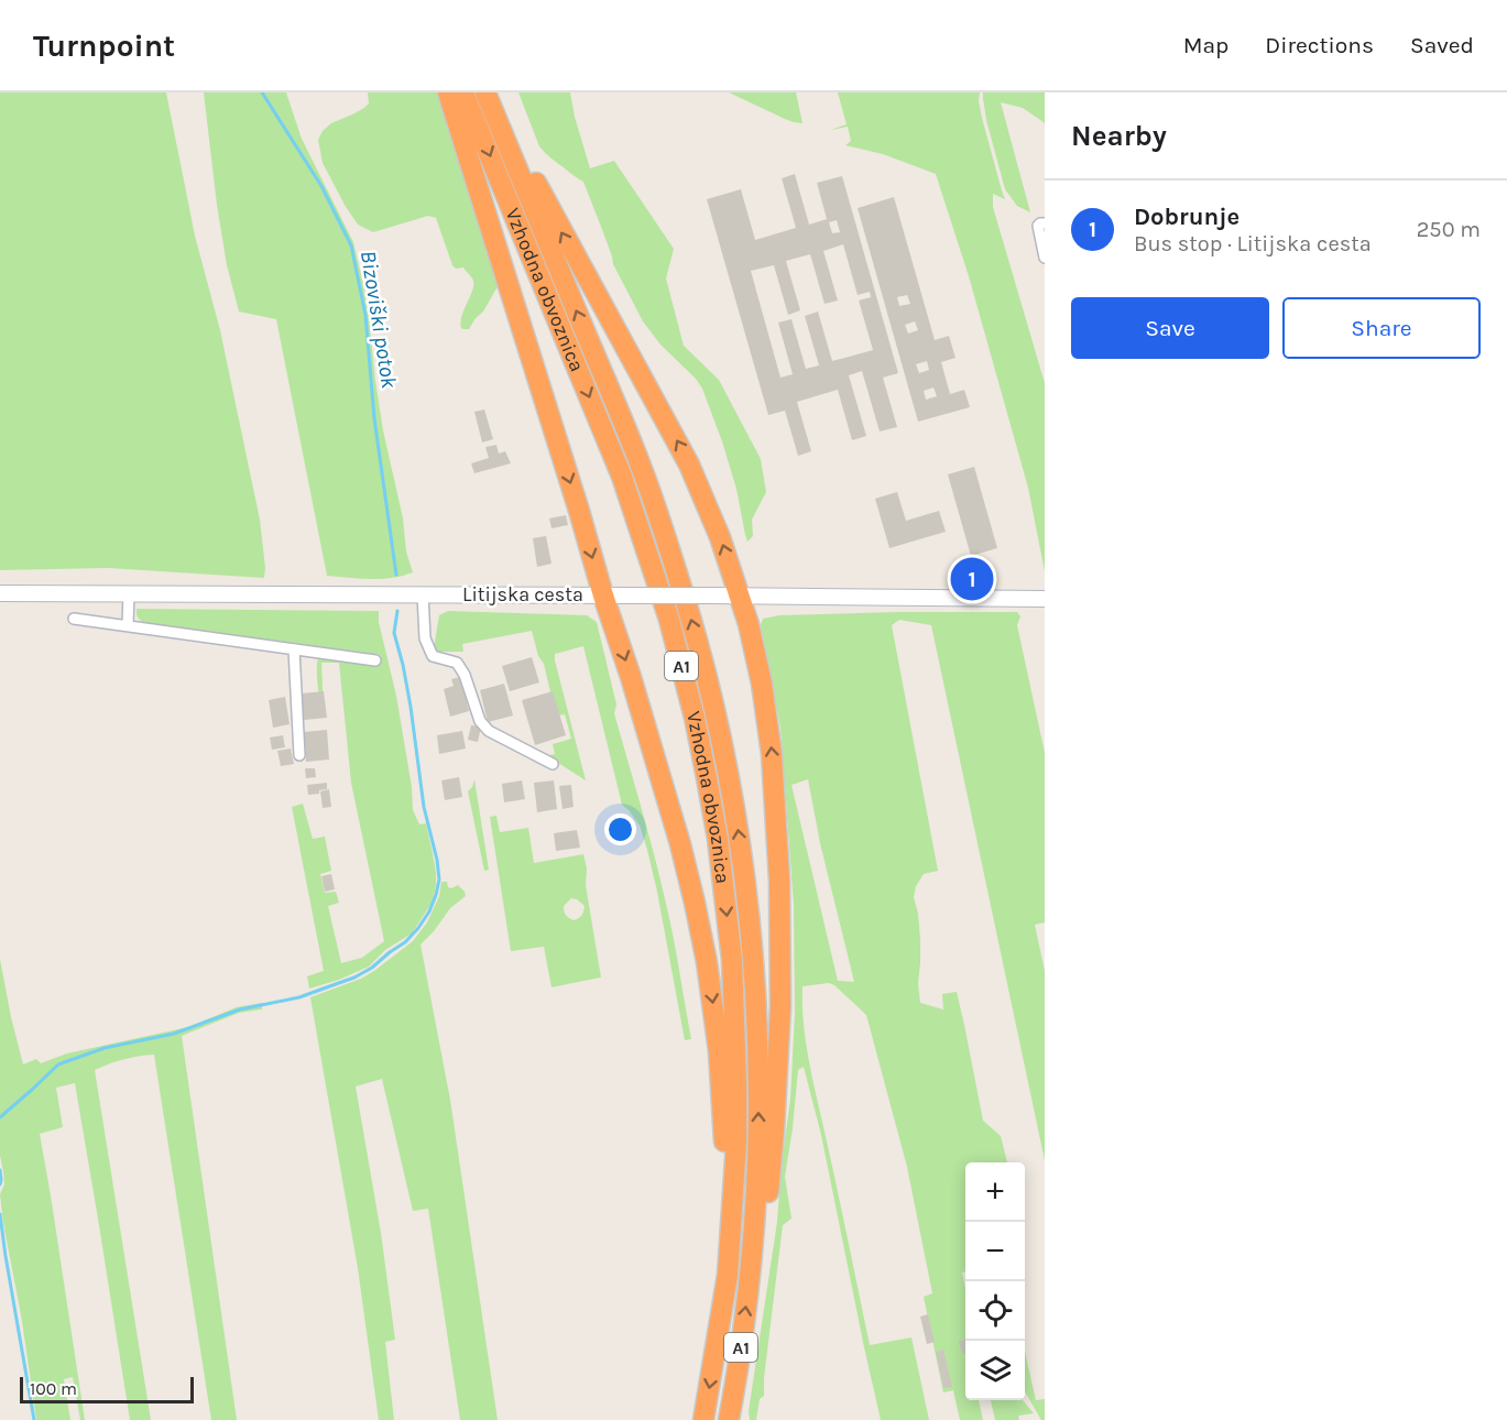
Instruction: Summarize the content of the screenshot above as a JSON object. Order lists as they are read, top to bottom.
{
  "streets": {
    "highway": ["Vzhodna obvoznica", "A1"],
    "main road": ["Litijska cesta"]
  },
  "water": ["Bizoviški potok"],
  "scale_bar": "100 m",
  "page": {
    "header": "Turnpoint",
    "nav": ["Map", "Directions", "Saved"],
    "heading": "Nearby",
    "list": [
      {
        "mark": "1",
        "name": "Dobrunje",
        "note": "Bus stop · Litijska cesta",
        "value": "250 m"
      }
    ],
    "buttons": ["Save", "Share"],
    "pins": "1",
    "map_buttons": ["+", "−"],
    "scale": "100 m"
  }
}
